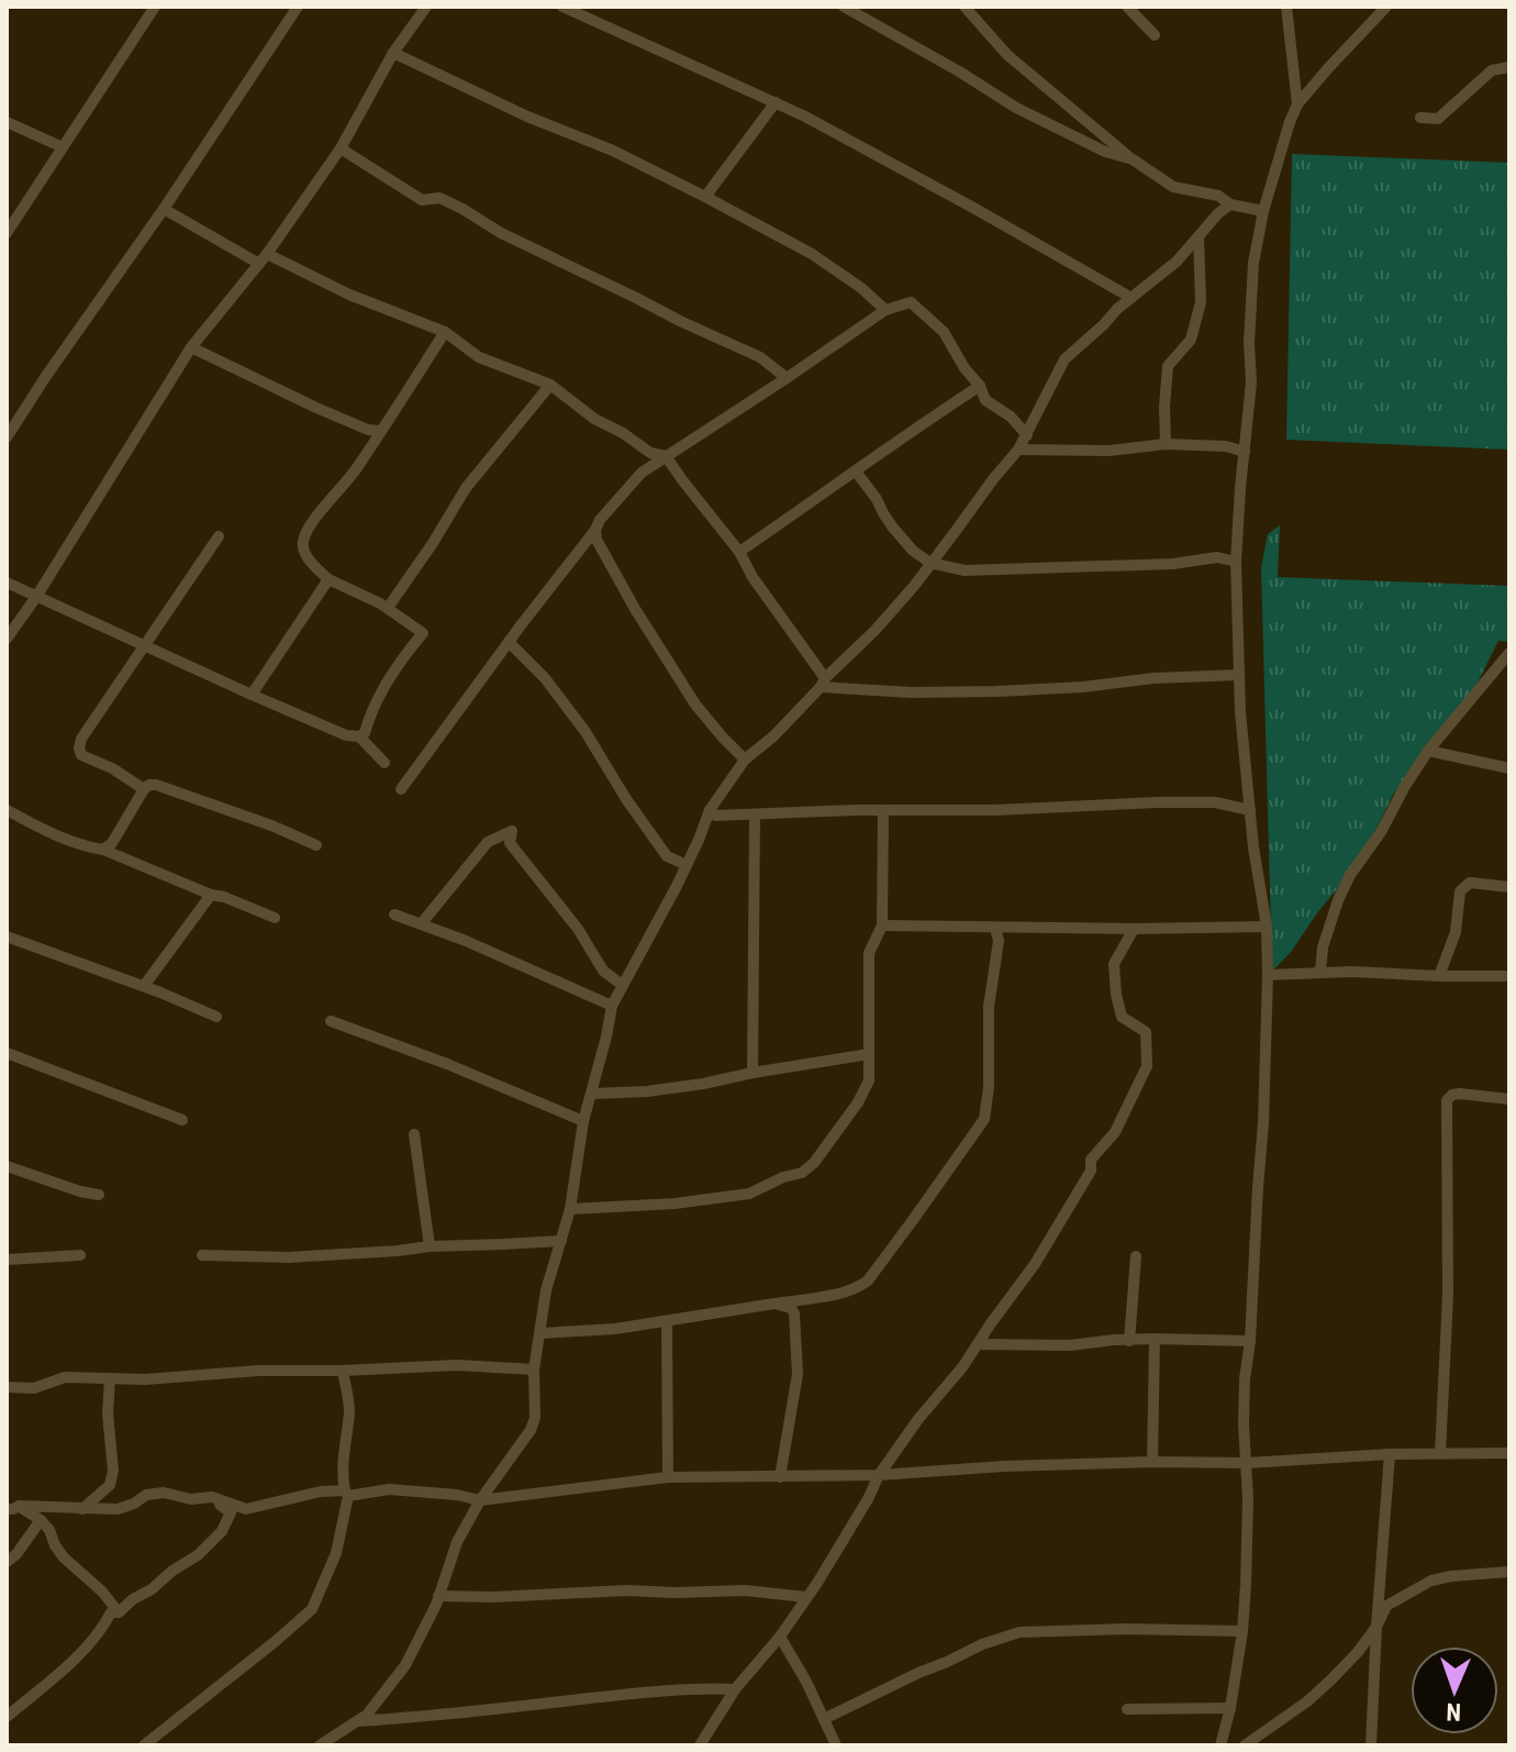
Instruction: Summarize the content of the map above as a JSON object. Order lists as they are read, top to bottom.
{
  "north": "bottom"
}
